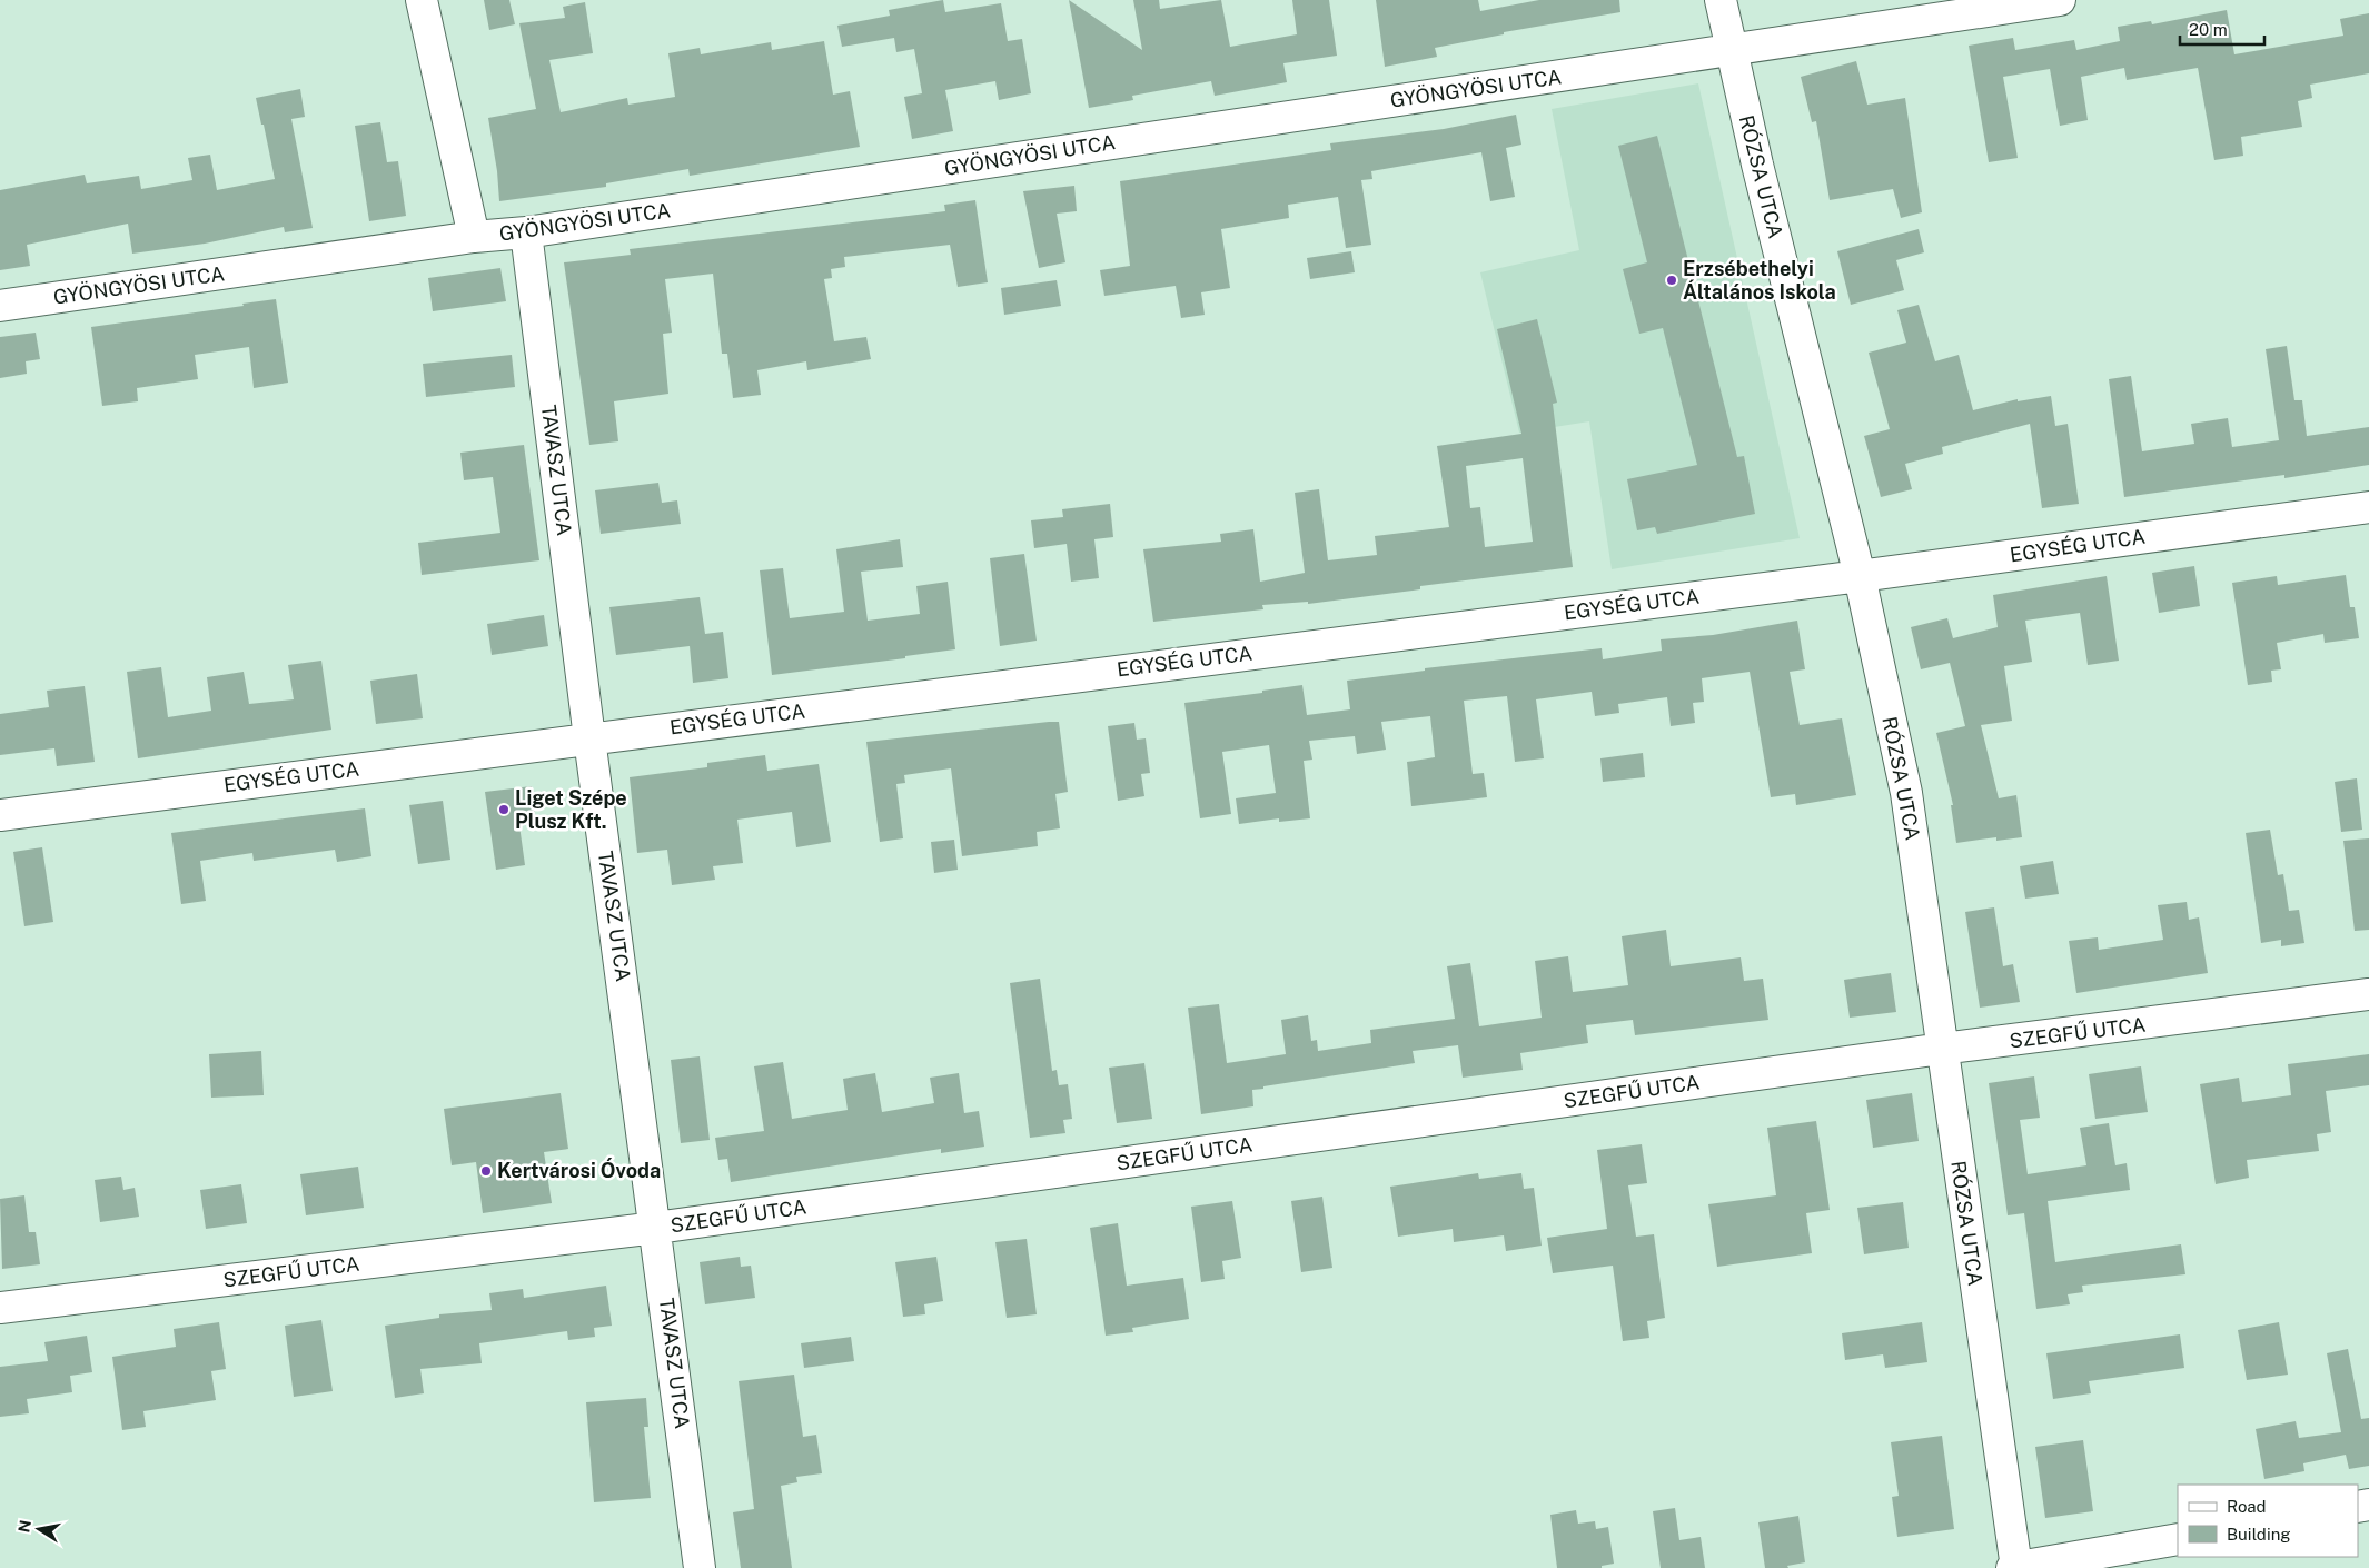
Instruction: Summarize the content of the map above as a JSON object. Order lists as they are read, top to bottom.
{
  "streets": {
    "street": [
      "GYÖNGYÖSI UTCA",
      "RÓZSA UTCA",
      "TAVASZ UTCA",
      "EGYSÉG UTCA",
      "SZEGFŰ UTCA"
    ]
  },
  "crossings": [
    ["GYÖNGYÖSI UTCA", "RÓZSA UTCA"],
    ["GYÖNGYÖSI UTCA", "TAVASZ UTCA"],
    ["RÓZSA UTCA", "EGYSÉG UTCA"],
    ["RÓZSA UTCA", "SZEGFŰ UTCA"],
    ["TAVASZ UTCA", "EGYSÉG UTCA"],
    ["TAVASZ UTCA", "SZEGFŰ UTCA"]
  ],
  "places": ["Erzsébethelyi Általános Iskola", "Liget Szépe Plusz Kft.", "Kertvárosi Óvoda"],
  "legend": ["Road", "Building"],
  "scale_bar": "20 m",
  "north": "left"
}
